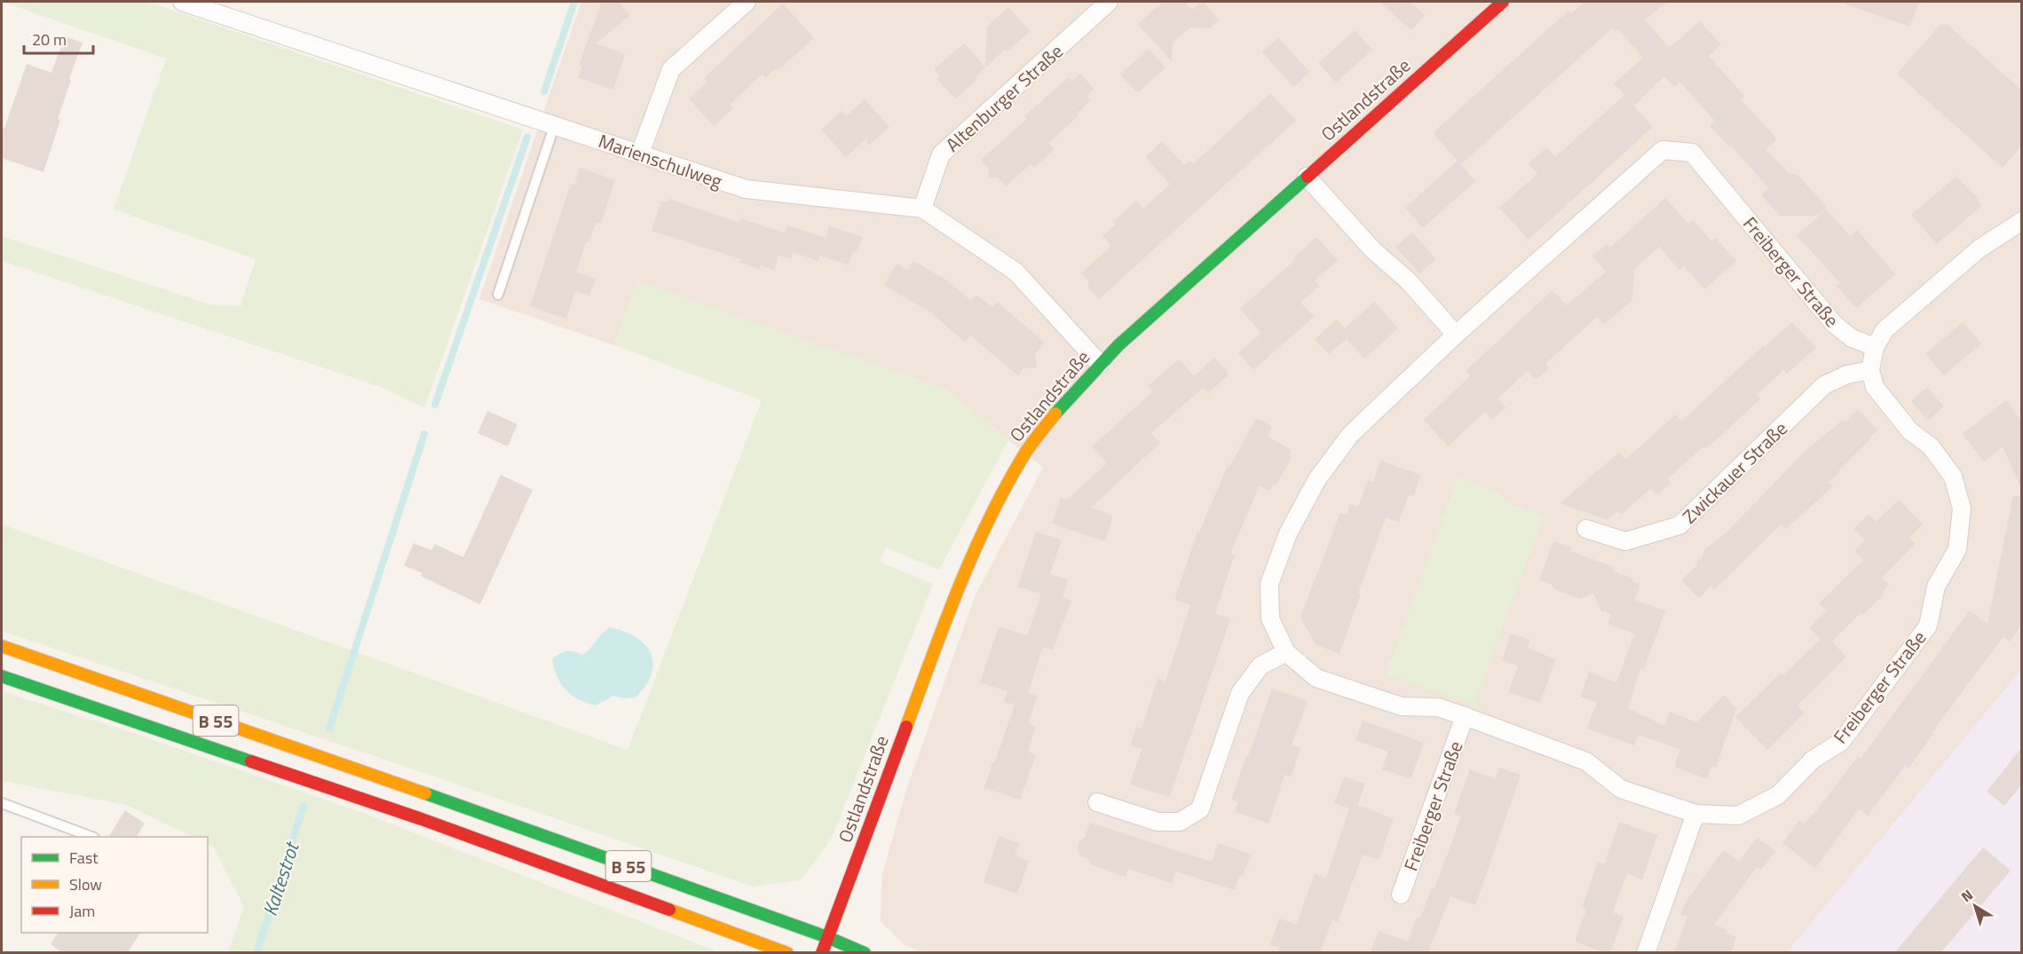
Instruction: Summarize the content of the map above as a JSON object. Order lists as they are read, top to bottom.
{
  "streets": {
    "main road": ["Ostlandstraße", "B 55"],
    "street": [
      "Altenburger Straße",
      "Marienschulweg",
      "Freiberger Straße",
      "Zwickauer Straße"
    ]
  },
  "crossings": [
    ["Altenburger Straße", "Marienschulweg"],
    ["Ostlandstraße", "Marienschulweg"],
    ["Ostlandstraße", "B 55"],
    ["Freiberger Straße", "Zwickauer Straße"]
  ],
  "water": ["Kaltestrot"],
  "legend": ["Fast", "Slow", "Jam"],
  "scale_bar": "20 m",
  "north": "top left"
}
